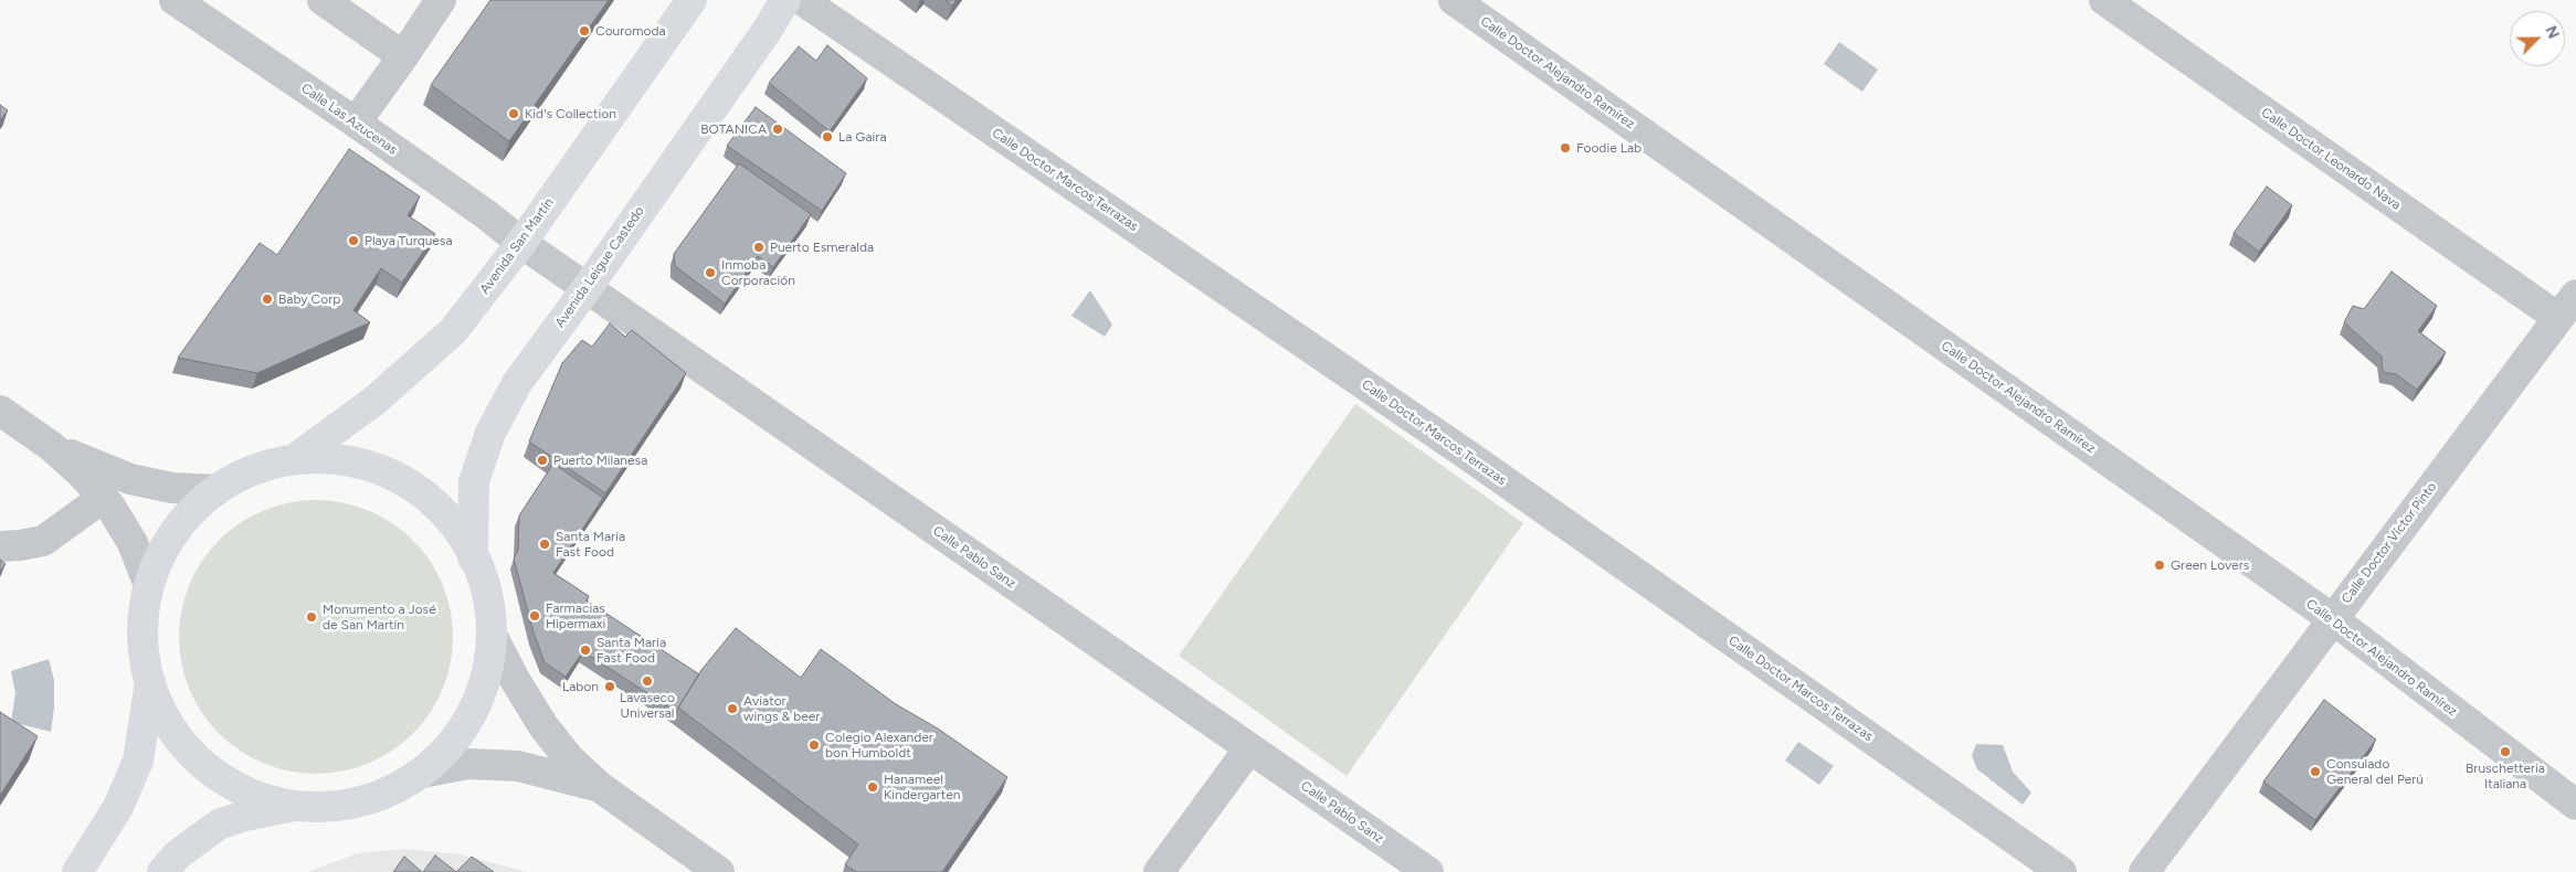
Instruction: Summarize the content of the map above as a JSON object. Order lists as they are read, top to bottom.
{
  "streets": {
    "main road": ["Avenida San Martín", "Avenida Leigue Castedo"],
    "street": [
      "Calle Doctor Alejandro Ramírez",
      "Calle Las Azucenas",
      "Calle Doctor Leonardo Nava",
      "Calle Doctor Marcos Terrazas",
      "Calle Doctor Víctor Pinto",
      "Calle Pablo Sanz"
    ]
  },
  "crossings": [
    ["Calle Doctor Alejandro Ramírez", "Calle Doctor Víctor Pinto"],
    ["Calle Las Azucenas", "Avenida San Martín"],
    ["Calle Las Azucenas", "Calle Pablo Sanz"],
    ["Calle Doctor Leonardo Nava", "Calle Doctor Víctor Pinto"],
    ["Avenida San Martín", "Calle Pablo Sanz"],
    ["Avenida Leigue Castedo", "Calle Pablo Sanz"]
  ],
  "places": [
    "Couromoda",
    "Kid's Collection",
    "BOTANICA",
    "La Gaira",
    "Foodie Lab",
    "Playa Turquesa",
    "Puerto Esmeralda",
    "Inmoba Corporación",
    "Baby Corp",
    "Puerto Milanesa",
    "Santa María Fast Food",
    "Green Lovers",
    "Farmacias Hipermaxi",
    "Monumento a José de San Martín",
    "Santa Maria Fast Food",
    "Lavaseco Universal",
    "Labon",
    "Aviator wings & beer",
    "Colegio Alexander bon Humboldt",
    "Bruschetteria Italiana",
    "Consulado General del Perú",
    "Hanameel Kindergarten"
  ],
  "north": "top right"
}
